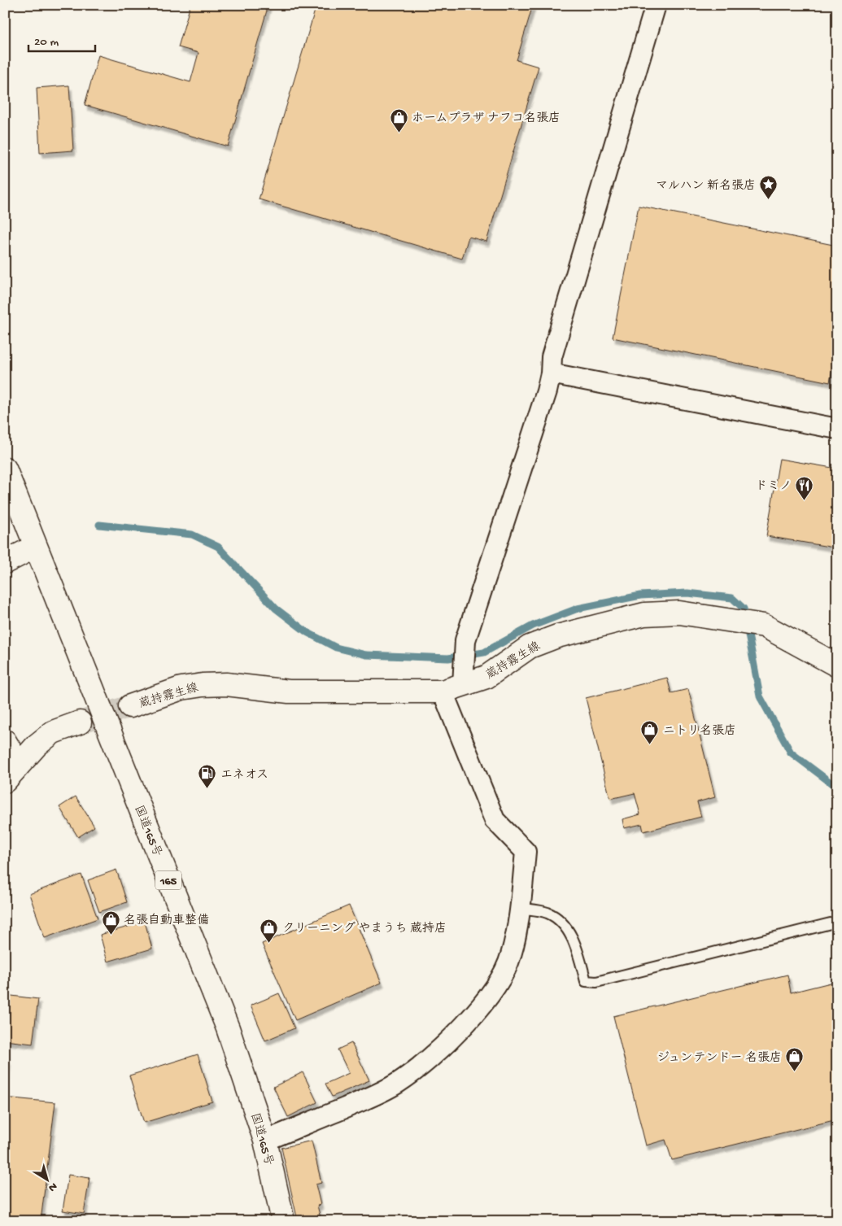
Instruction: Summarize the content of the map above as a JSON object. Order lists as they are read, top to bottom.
{
  "streets": {
    "main road": ["蔵持霧生線", "国道165号", "165"]
  },
  "places": {
    "shop": [
      "ホームプラザ ナフコ名張店",
      "ニトリ名張店",
      "名張自動車整備",
      "クリーニング やまうち 蔵持店",
      "ジュンテンドー 名張店"
    ],
    "place": ["マルハン 新名張店"],
    "restaurant": ["ドミノ"],
    "fuel station": ["エネオス"]
  },
  "scale_bar": "20 m",
  "north": "bottom right"
}
